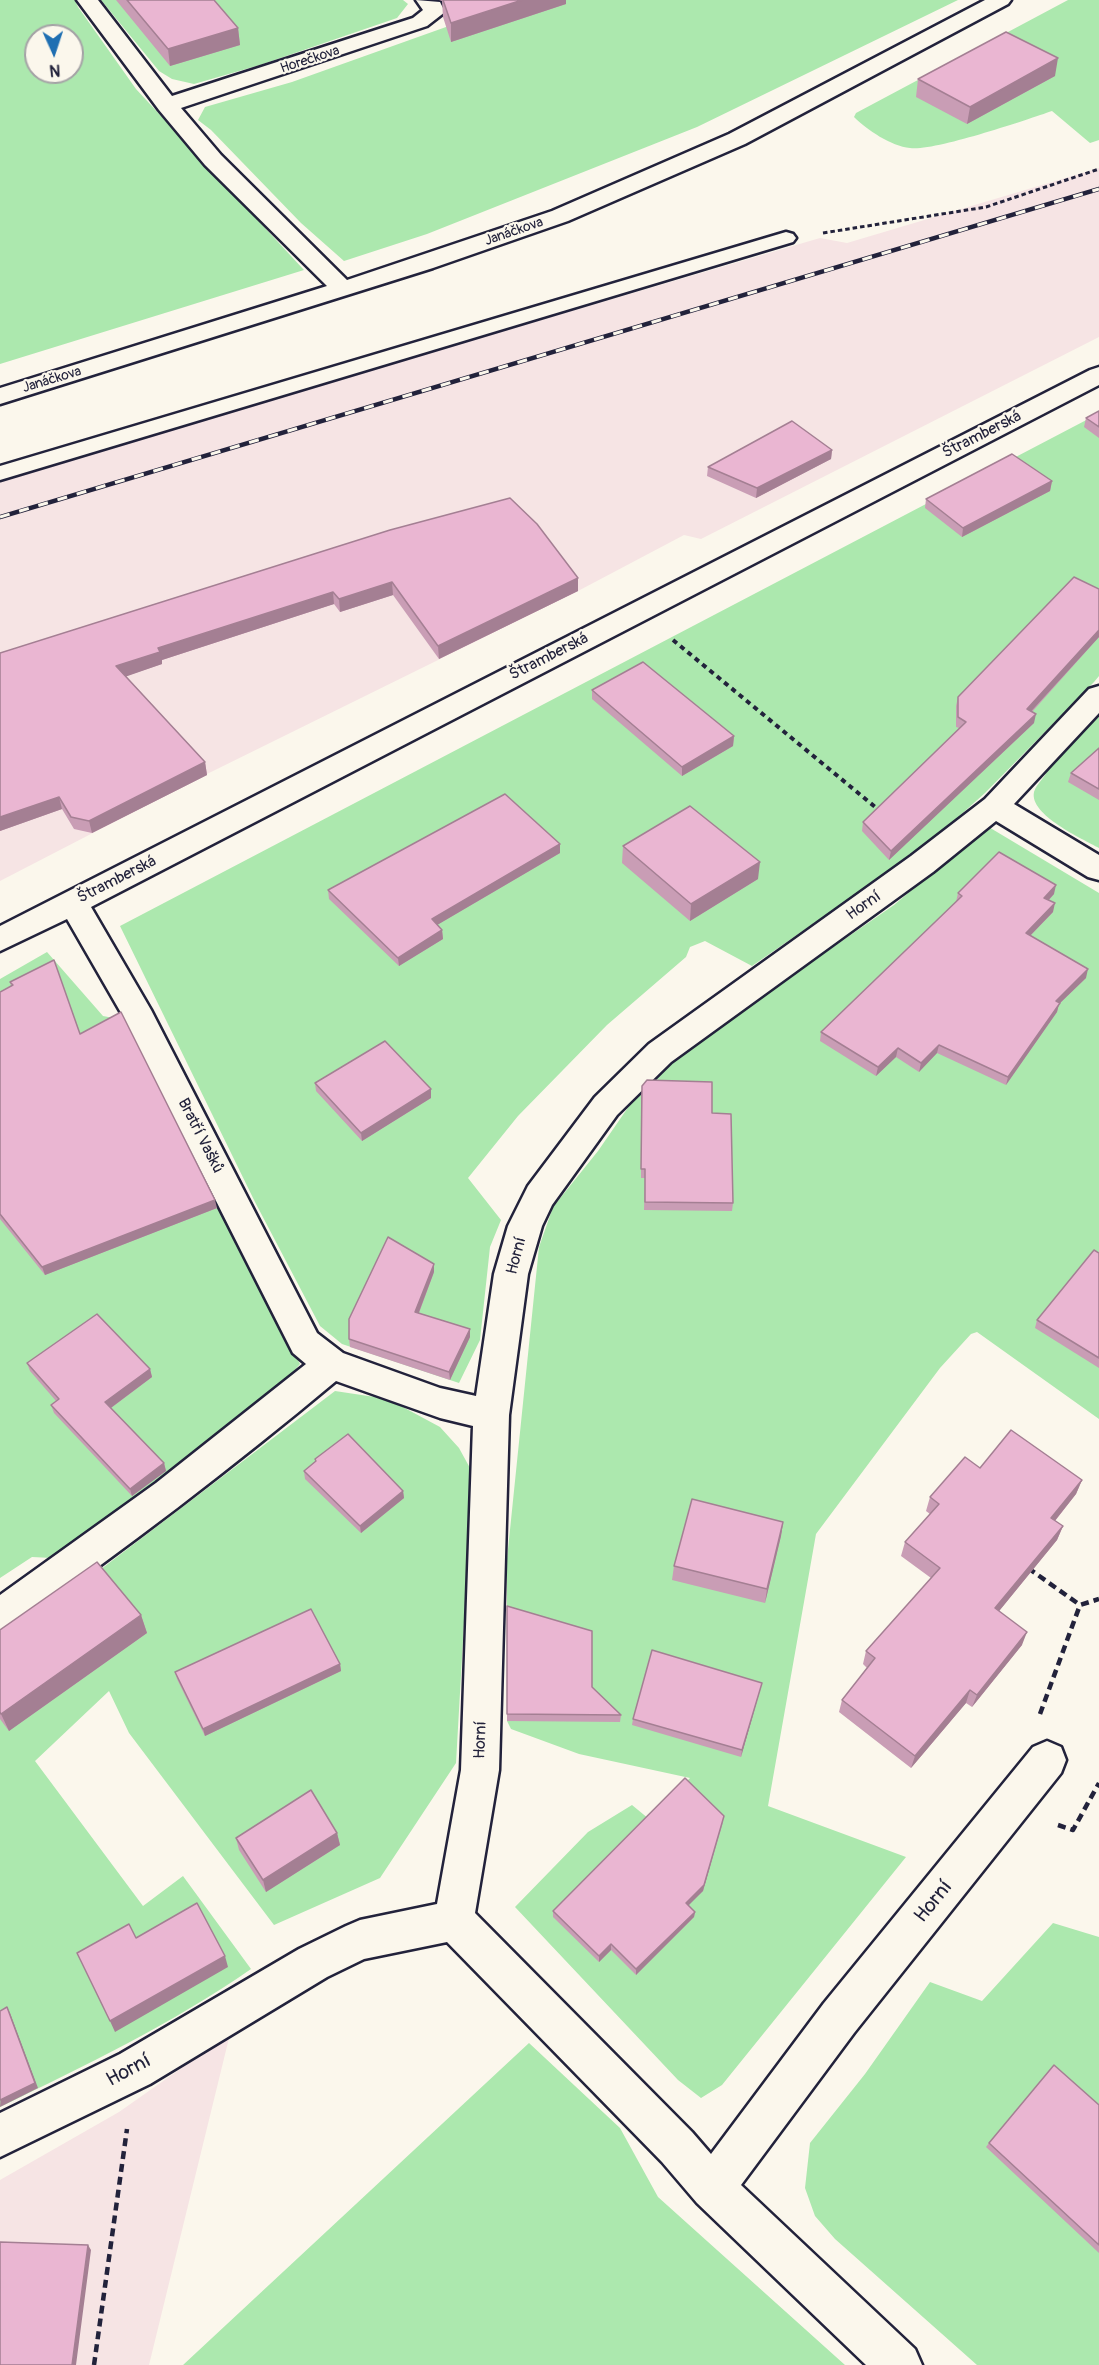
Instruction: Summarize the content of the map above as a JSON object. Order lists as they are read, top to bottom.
{
  "streets": {
    "street": [
      "Horečkova",
      "Janáčkova",
      "Štramberská",
      "Horní",
      "Bratří Vašků"
    ]
  },
  "crossings": [
    ["Štramberská", "Bratří Vašků"],
    ["Horní", "Bratří Vašků"]
  ],
  "north": "bottom"
}
